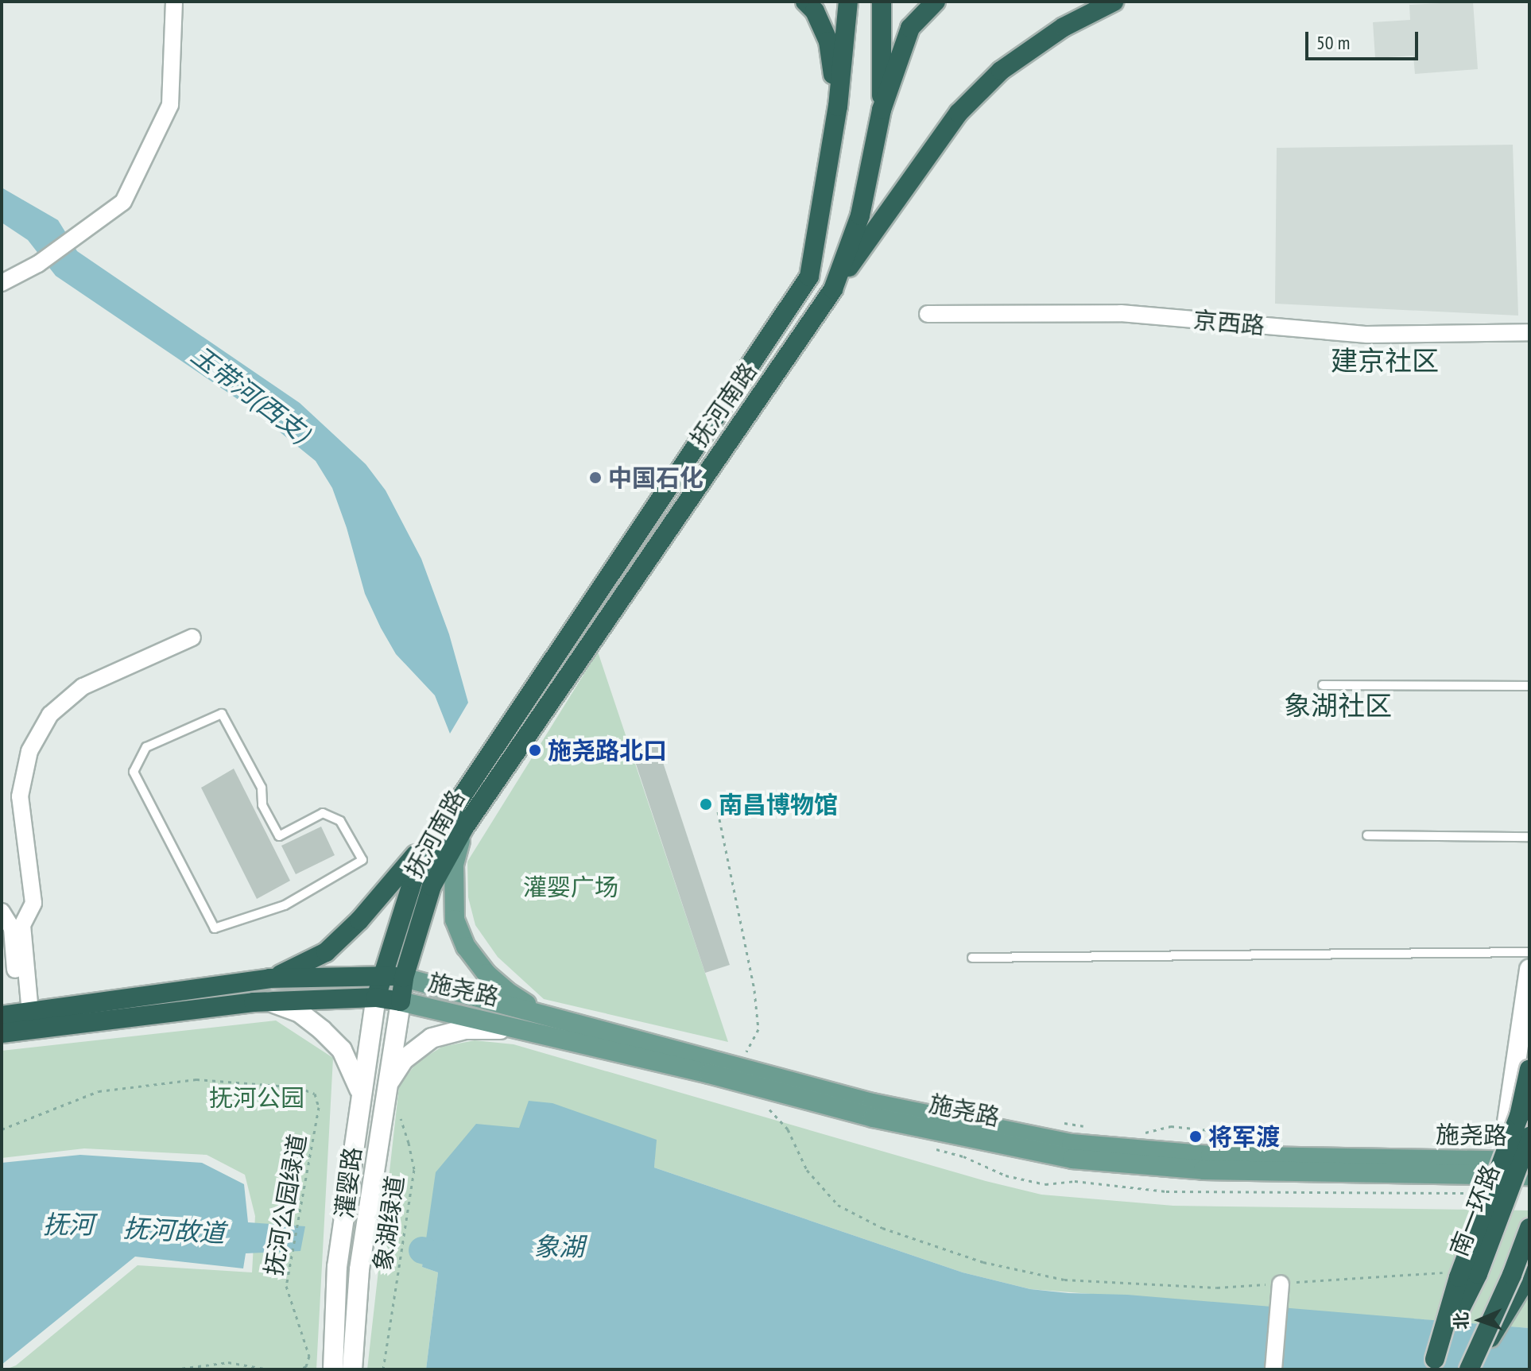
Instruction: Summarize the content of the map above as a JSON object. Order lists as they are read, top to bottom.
{
  "streets": {
    "highway": ["抚河南路", "南一环路"],
    "main road": ["施尧路", "灌婴路"],
    "street": ["京西路"],
    "path": ["抚河公园绿道", "象湖绿道"]
  },
  "crossings": [
    ["抚河南路", "施尧路"],
    ["抚河南路", "灌婴路"],
    ["施尧路", "灌婴路"]
  ],
  "districts": ["建京社区", "象湖社区"],
  "water": [
    "玉带河(西支)",
    "抚河",
    "抚河故道",
    "象湖"
  ],
  "parks": ["灌婴广场", "抚河公园"],
  "places": [
    "中国石化",
    "施尧路北口",
    "南昌博物馆",
    "将军渡"
  ],
  "scale_bar": "50 m",
  "north": "left"
}
